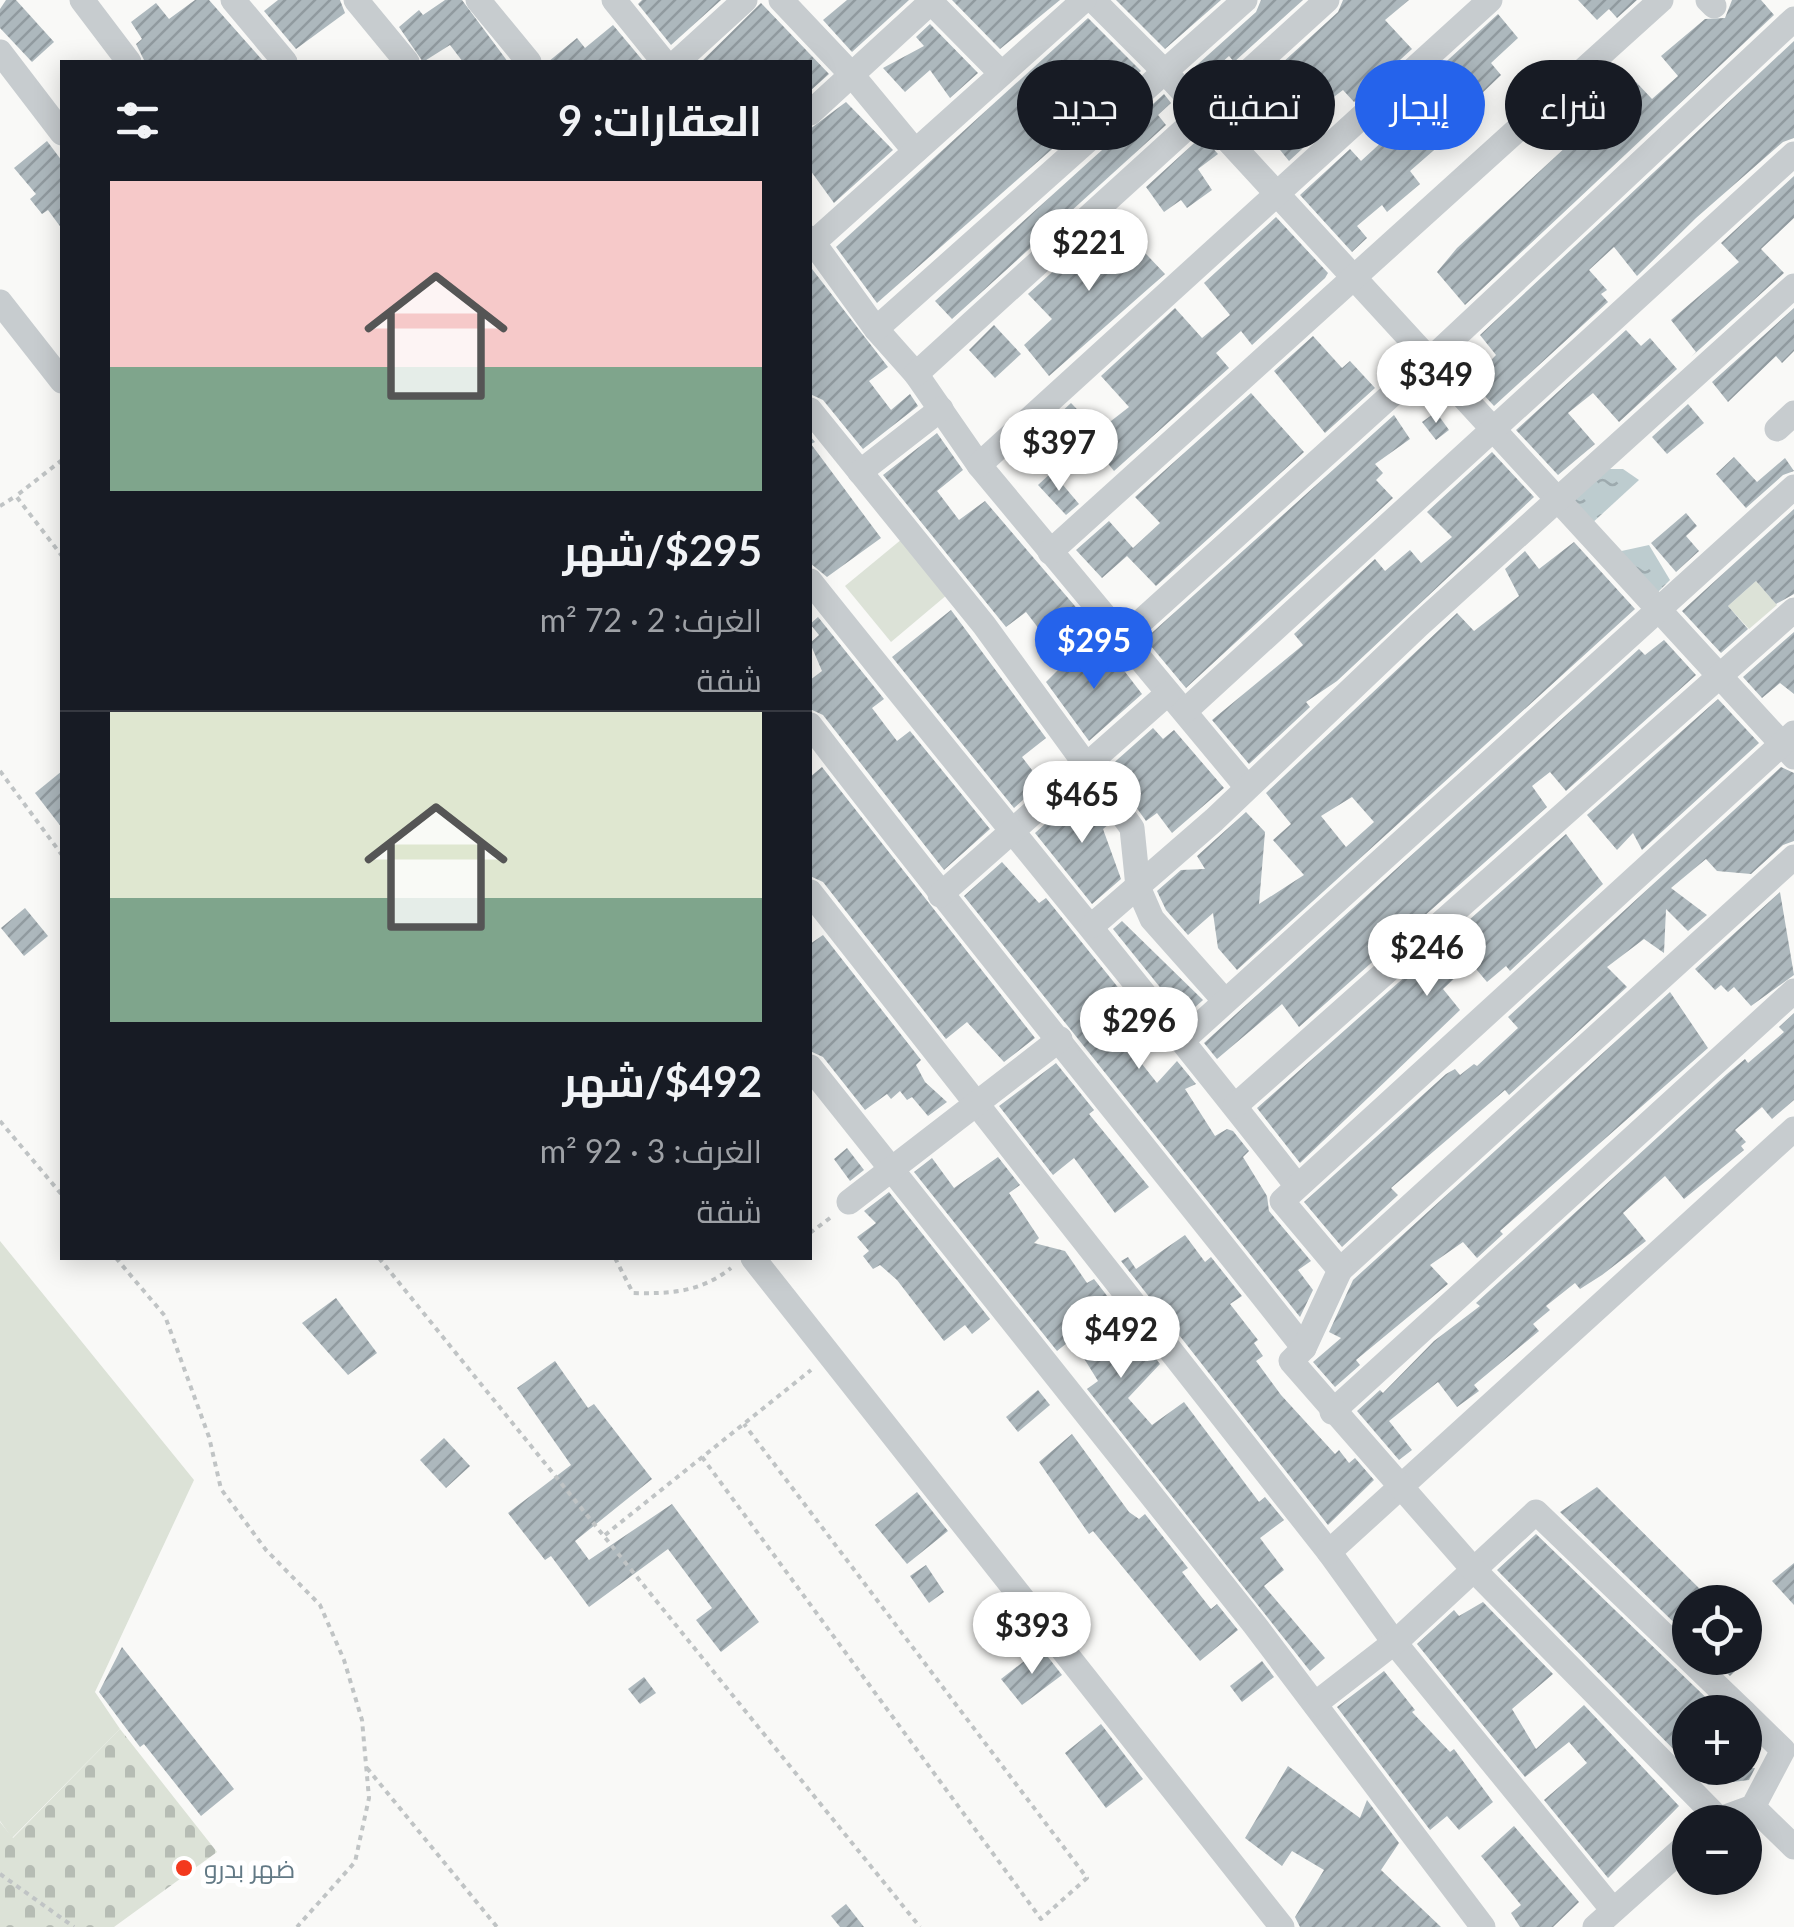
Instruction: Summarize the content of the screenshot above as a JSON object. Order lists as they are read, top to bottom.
{
  "places": ["ضهر بدرو"],
  "page": {
    "chip": [
      "شراء",
      "إيجار",
      "تصفية",
      "جديد"
    ],
    "heading": "العقارات: 9",
    "list": [
      {
        "name": "$295/شهر",
        "note": "الغرف: 2 · 72 m² · شقة"
      },
      {
        "name": "$492/شهر",
        "note": "الغرف: 3 · 92 m² · شقة"
      }
    ],
    "price": [
      "$221",
      "$349",
      "$397",
      "$295",
      "$465",
      "$246",
      "$296",
      "$492",
      "$393"
    ],
    "map_buttons": ["+", "−"]
  }
}
